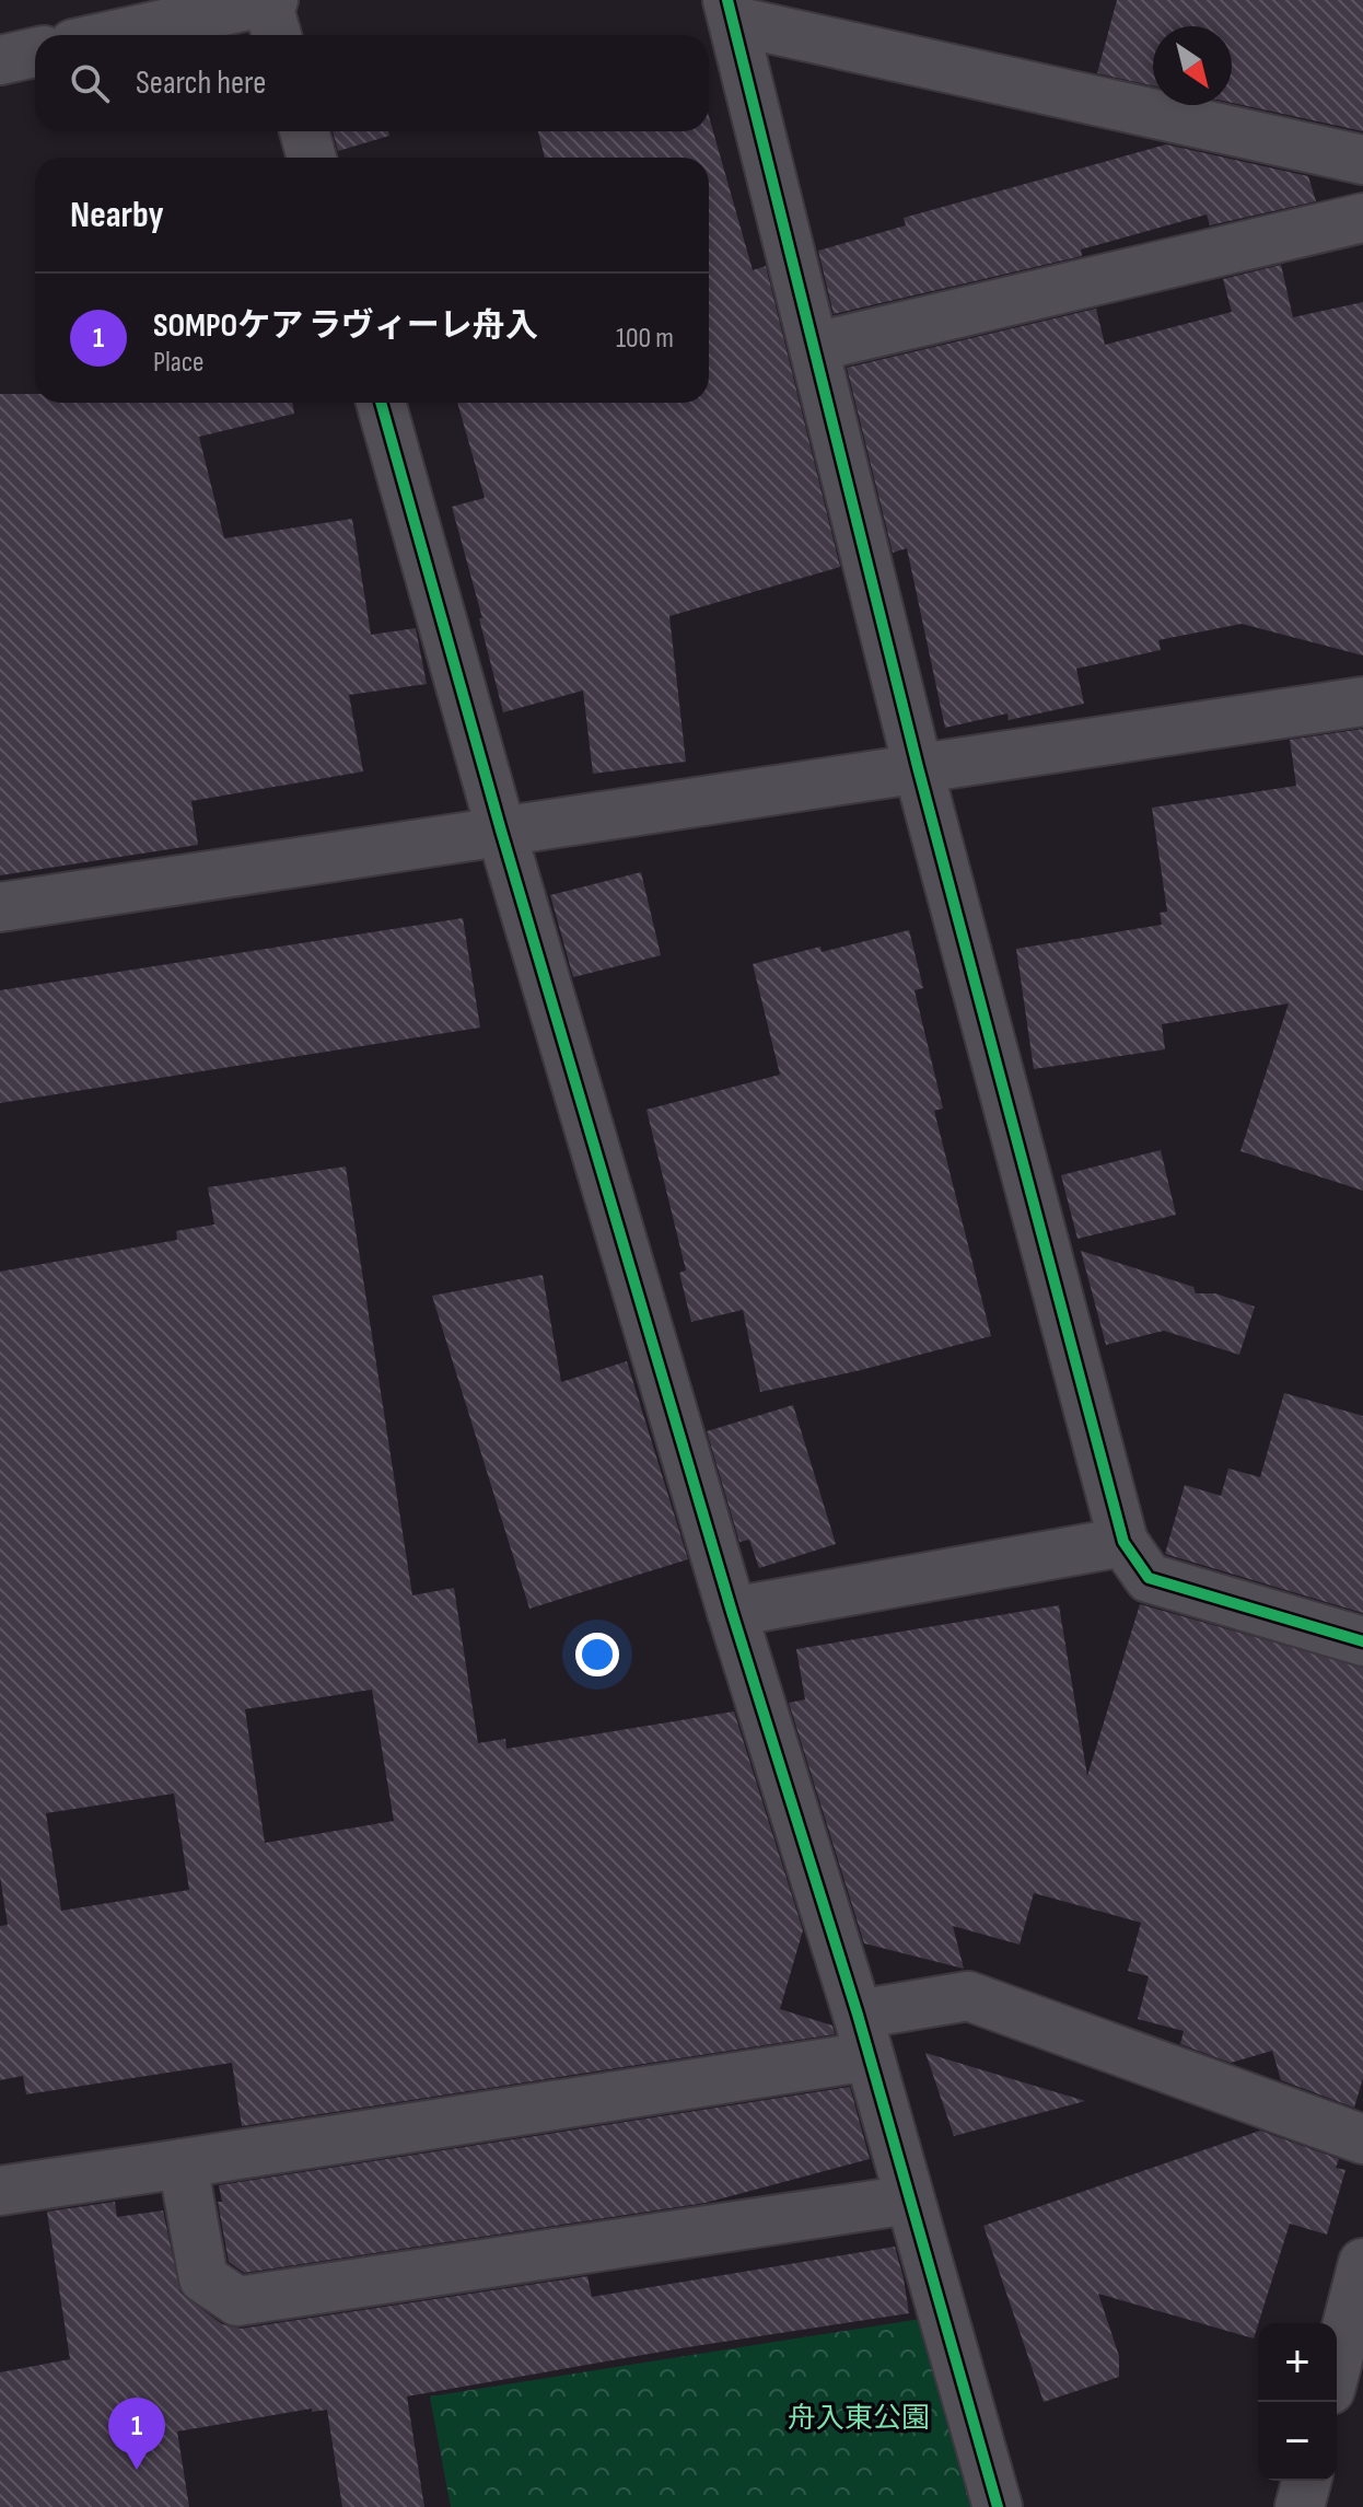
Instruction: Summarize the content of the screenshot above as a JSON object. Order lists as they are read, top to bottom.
{
  "parks": ["舟入東公園"],
  "north": "bottom right",
  "page": {
    "search": "Search here",
    "heading": "Nearby",
    "list": [
      {
        "mark": "1",
        "name": "SOMPOケア ラヴィーレ舟入",
        "note": "Place",
        "value": "100 m"
      }
    ],
    "map_buttons": ["+", "−"],
    "pins": "1"
  }
}
